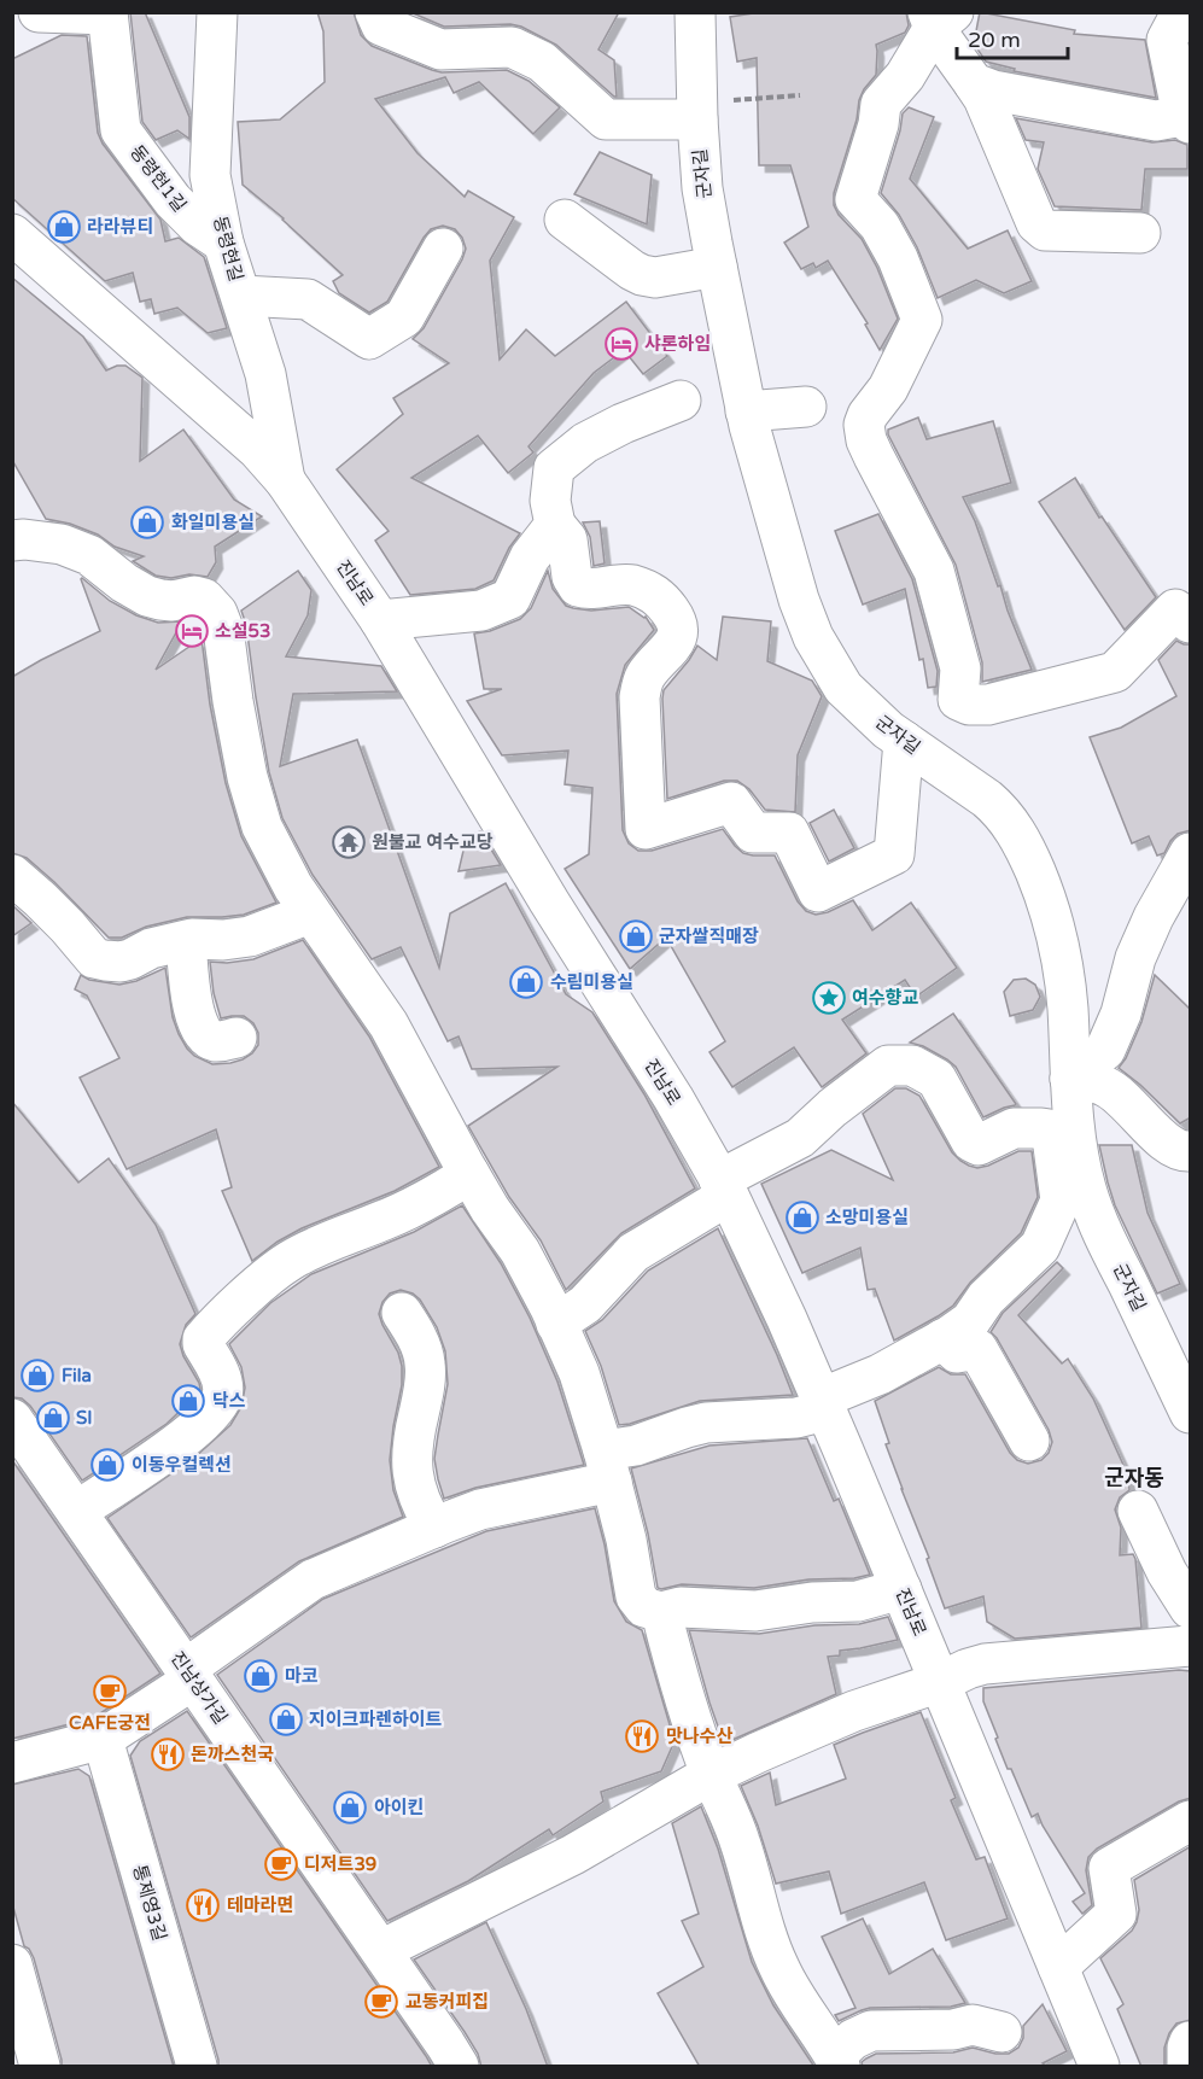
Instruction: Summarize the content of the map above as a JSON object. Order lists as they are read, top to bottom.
{
  "streets": {
    "street": [
      "군자길",
      "동령현1길",
      "동령현길",
      "진남로",
      "진남상가길",
      "통제영3길"
    ]
  },
  "crossings": [
    ["동령현1길", "동령현길"],
    ["동령현길", "진남로"]
  ],
  "districts": ["군자동"],
  "places": {
    "shop": [
      "라라뷰티",
      "화일미용실",
      "군자쌀직매장",
      "수림미용실",
      "소망미용실",
      "Fila",
      "닥스",
      "SI",
      "이동우컬렉션",
      "마코",
      "지이크파렌하이트",
      "아이킨"
    ],
    "hotel": ["샤론하임", "소설53"],
    "temple": ["원불교 여수교당"],
    "place": ["여수향교"],
    "cafe": ["CAFE궁전", "디저트39", "교동커피집"],
    "restaurant": ["맛나수산", "돈까스천국", "테마라면"]
  },
  "scale_bar": "20 m"
}
